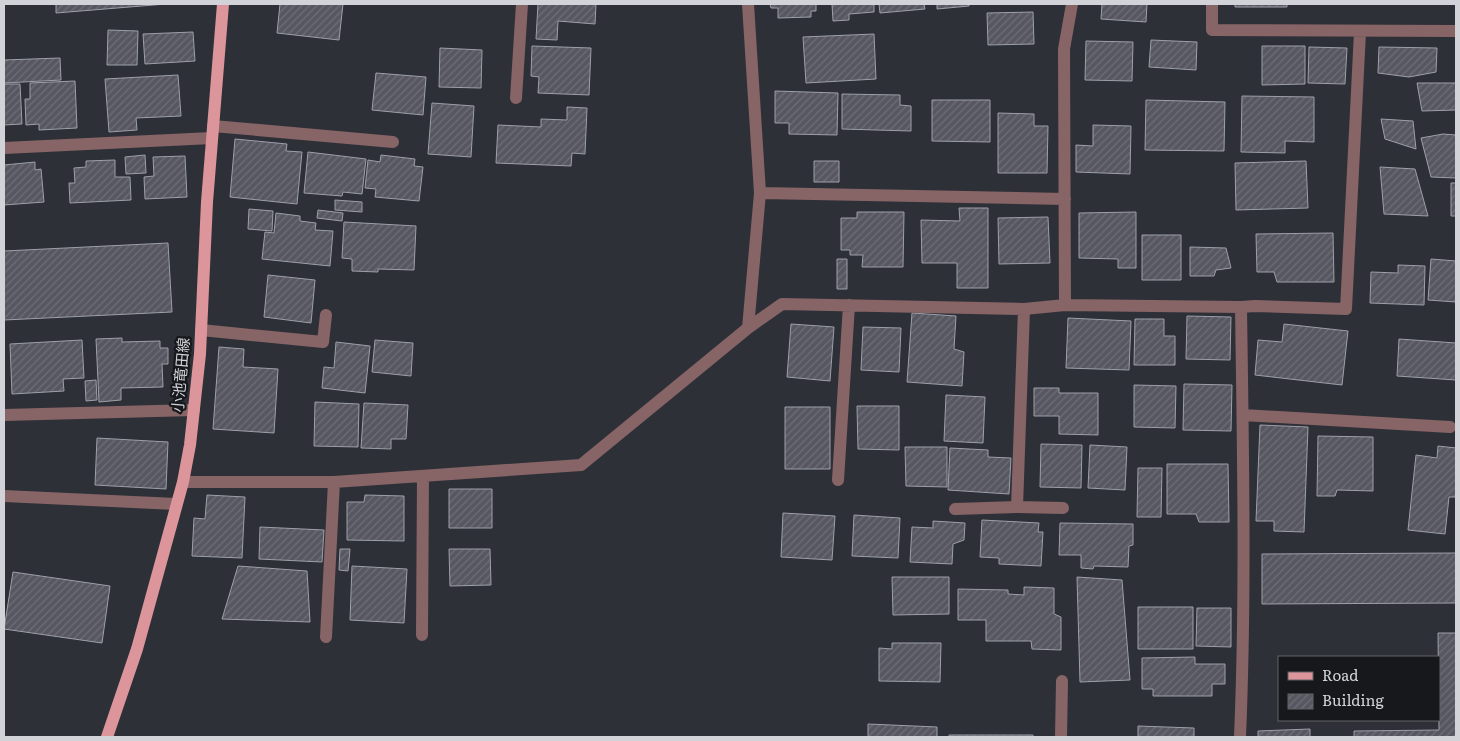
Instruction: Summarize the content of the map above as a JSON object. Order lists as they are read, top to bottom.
{
  "streets": {
    "main road": ["小池竜田線"]
  },
  "legend": ["Road", "Building"]
}
